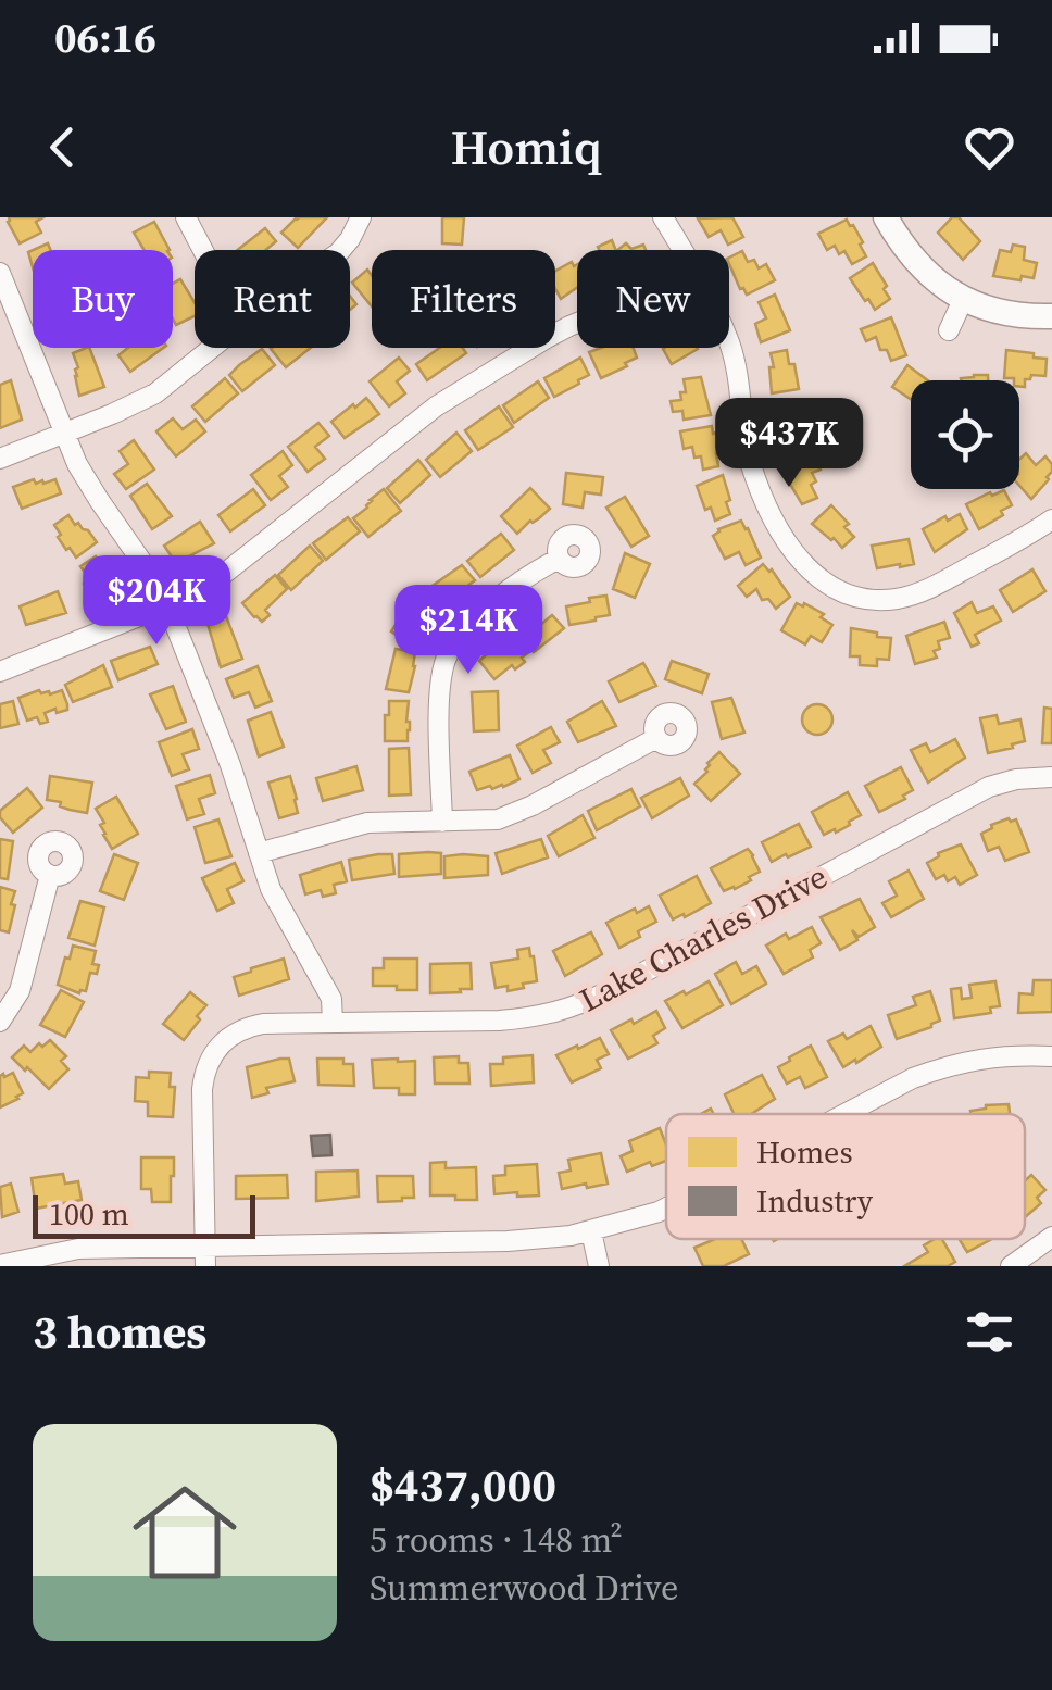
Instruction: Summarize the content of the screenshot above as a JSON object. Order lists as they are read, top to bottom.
{
  "streets": {
    "street": ["Lake Charles Drive"]
  },
  "legend": ["Homes", "Industry"],
  "scale_bar": "100 m",
  "page": {
    "status": "06:16",
    "header": "Homiq",
    "chip": [
      "Buy",
      "Rent",
      "Filters",
      "New"
    ],
    "price": ["$437K", "$204K", "$214K"],
    "scale": "100 m",
    "heading": "3 homes",
    "list": [
      {
        "name": "$437,000",
        "note": "5 rooms · 148 m² · Summerwood Drive"
      }
    ]
  }
}
